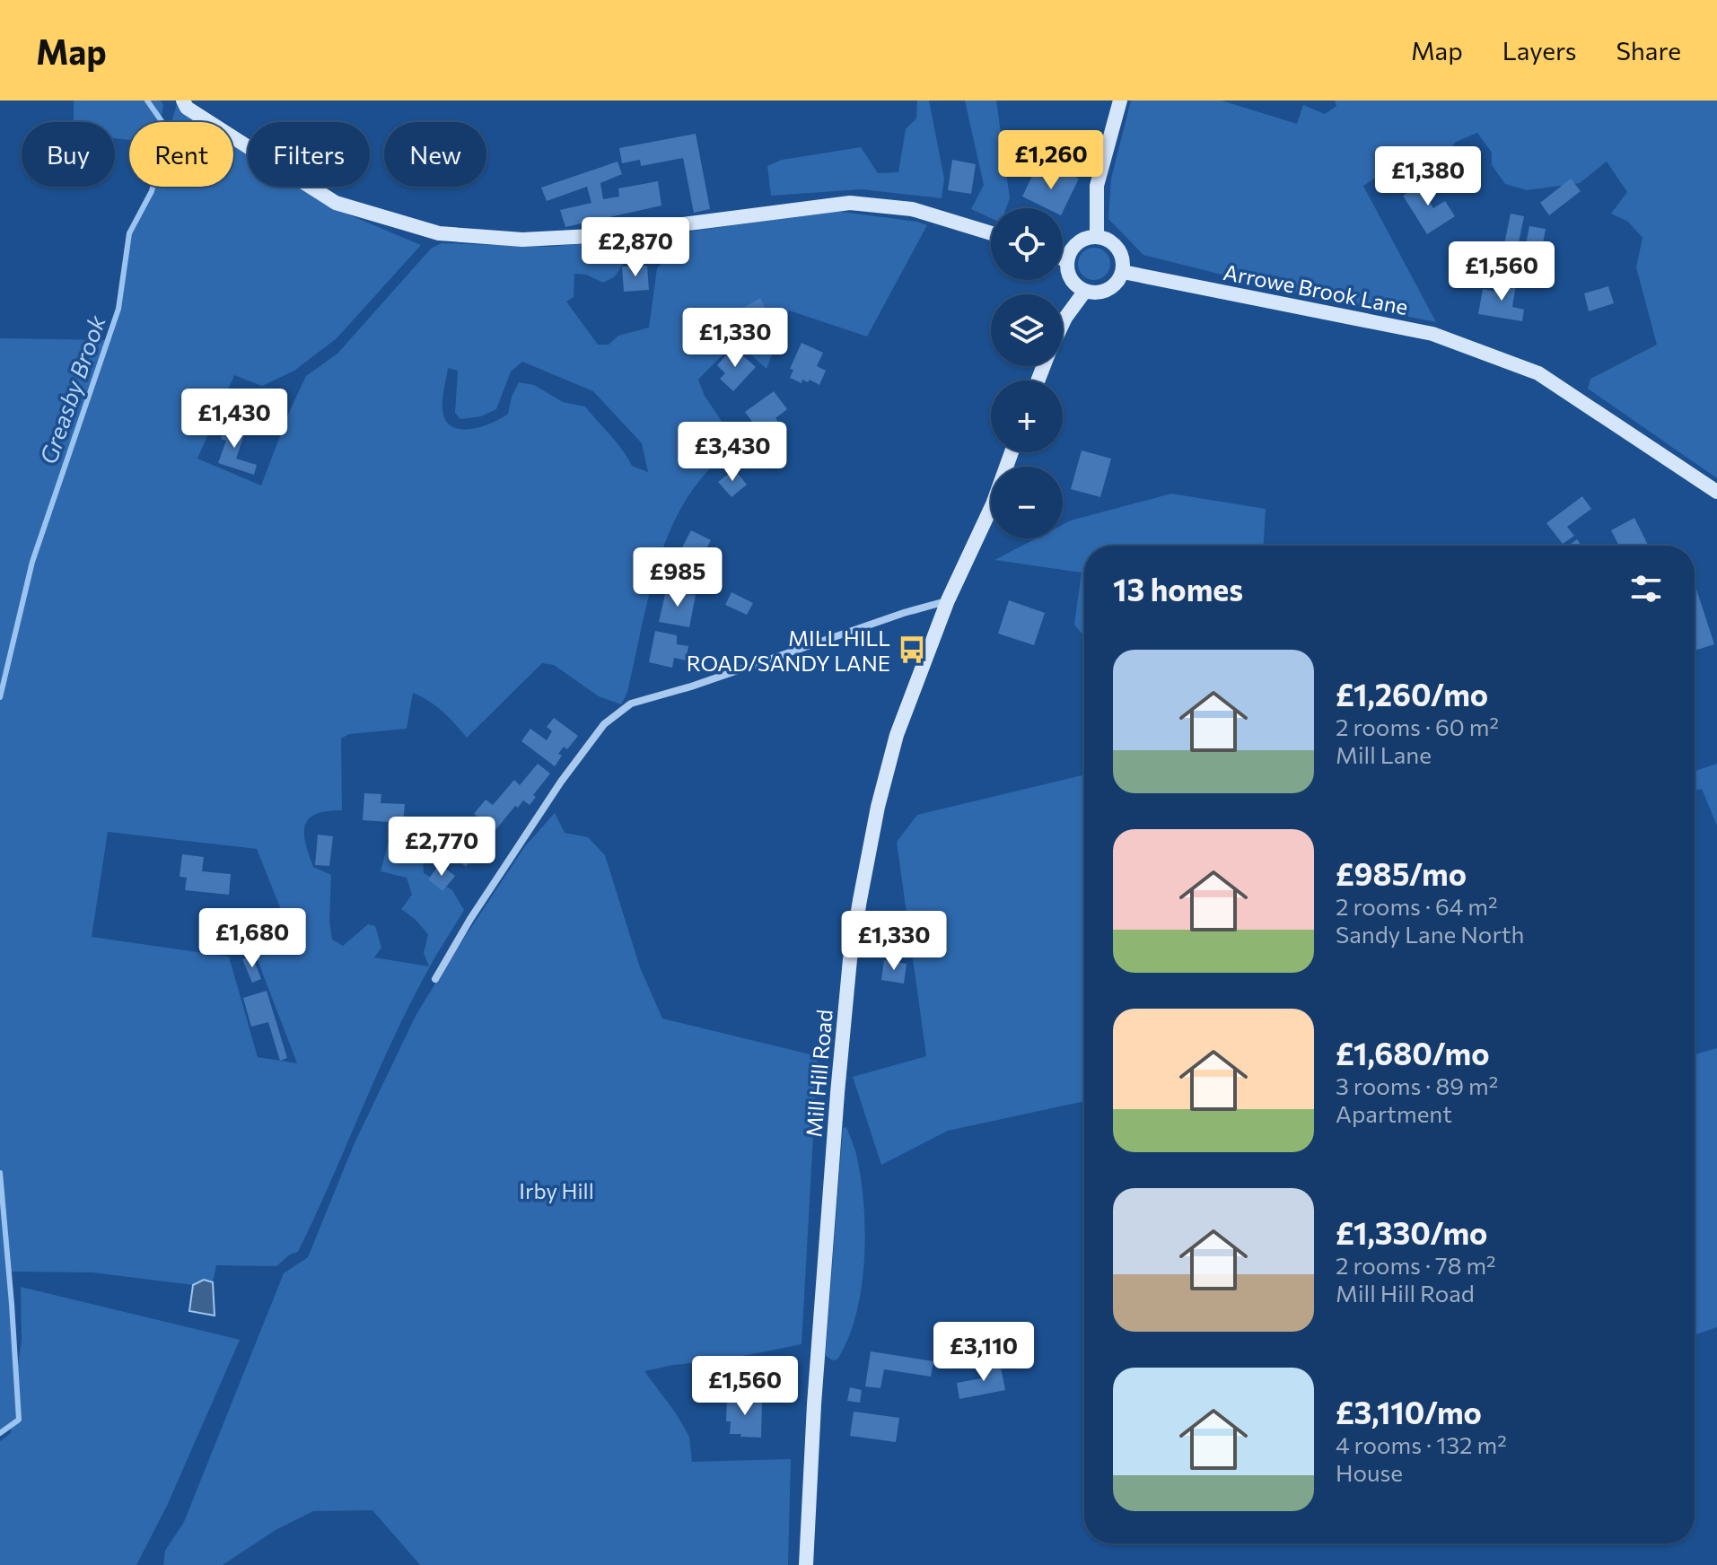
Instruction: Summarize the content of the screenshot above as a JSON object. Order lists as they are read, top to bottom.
{
  "streets": {
    "street": ["Arrowe Brook Lane", "Mill Hill Road"]
  },
  "water": ["Greasby Brook"],
  "parks": ["Irby Hill"],
  "places": {
    "bus stop": ["MILL HILL ROAD/SANDY LANE"]
  },
  "page": {
    "header": "Map",
    "nav": ["Map", "Layers", "Share"],
    "chip": [
      "Buy",
      "Rent",
      "Filters",
      "New"
    ],
    "price": [
      "£1,260",
      "£1,380",
      "£2,870",
      "£1,560",
      "£1,330",
      "£1,430",
      "£3,430",
      "£985",
      "£2,770",
      "£1,680",
      "£1,330",
      "£3,110",
      "£1,560"
    ],
    "map_buttons": ["+", "−"],
    "heading": "13 homes",
    "list": [
      {
        "name": "£1,260/mo",
        "note": "2 rooms · 60 m² · Mill Lane"
      },
      {
        "name": "£985/mo",
        "note": "2 rooms · 64 m² · Sandy Lane North"
      },
      {
        "name": "£1,680/mo",
        "note": "3 rooms · 89 m² · Apartment"
      },
      {
        "name": "£1,330/mo",
        "note": "2 rooms · 78 m² · Mill Hill Road"
      },
      {
        "name": "£3,110/mo",
        "note": "4 rooms · 132 m² · House"
      }
    ]
  }
}
